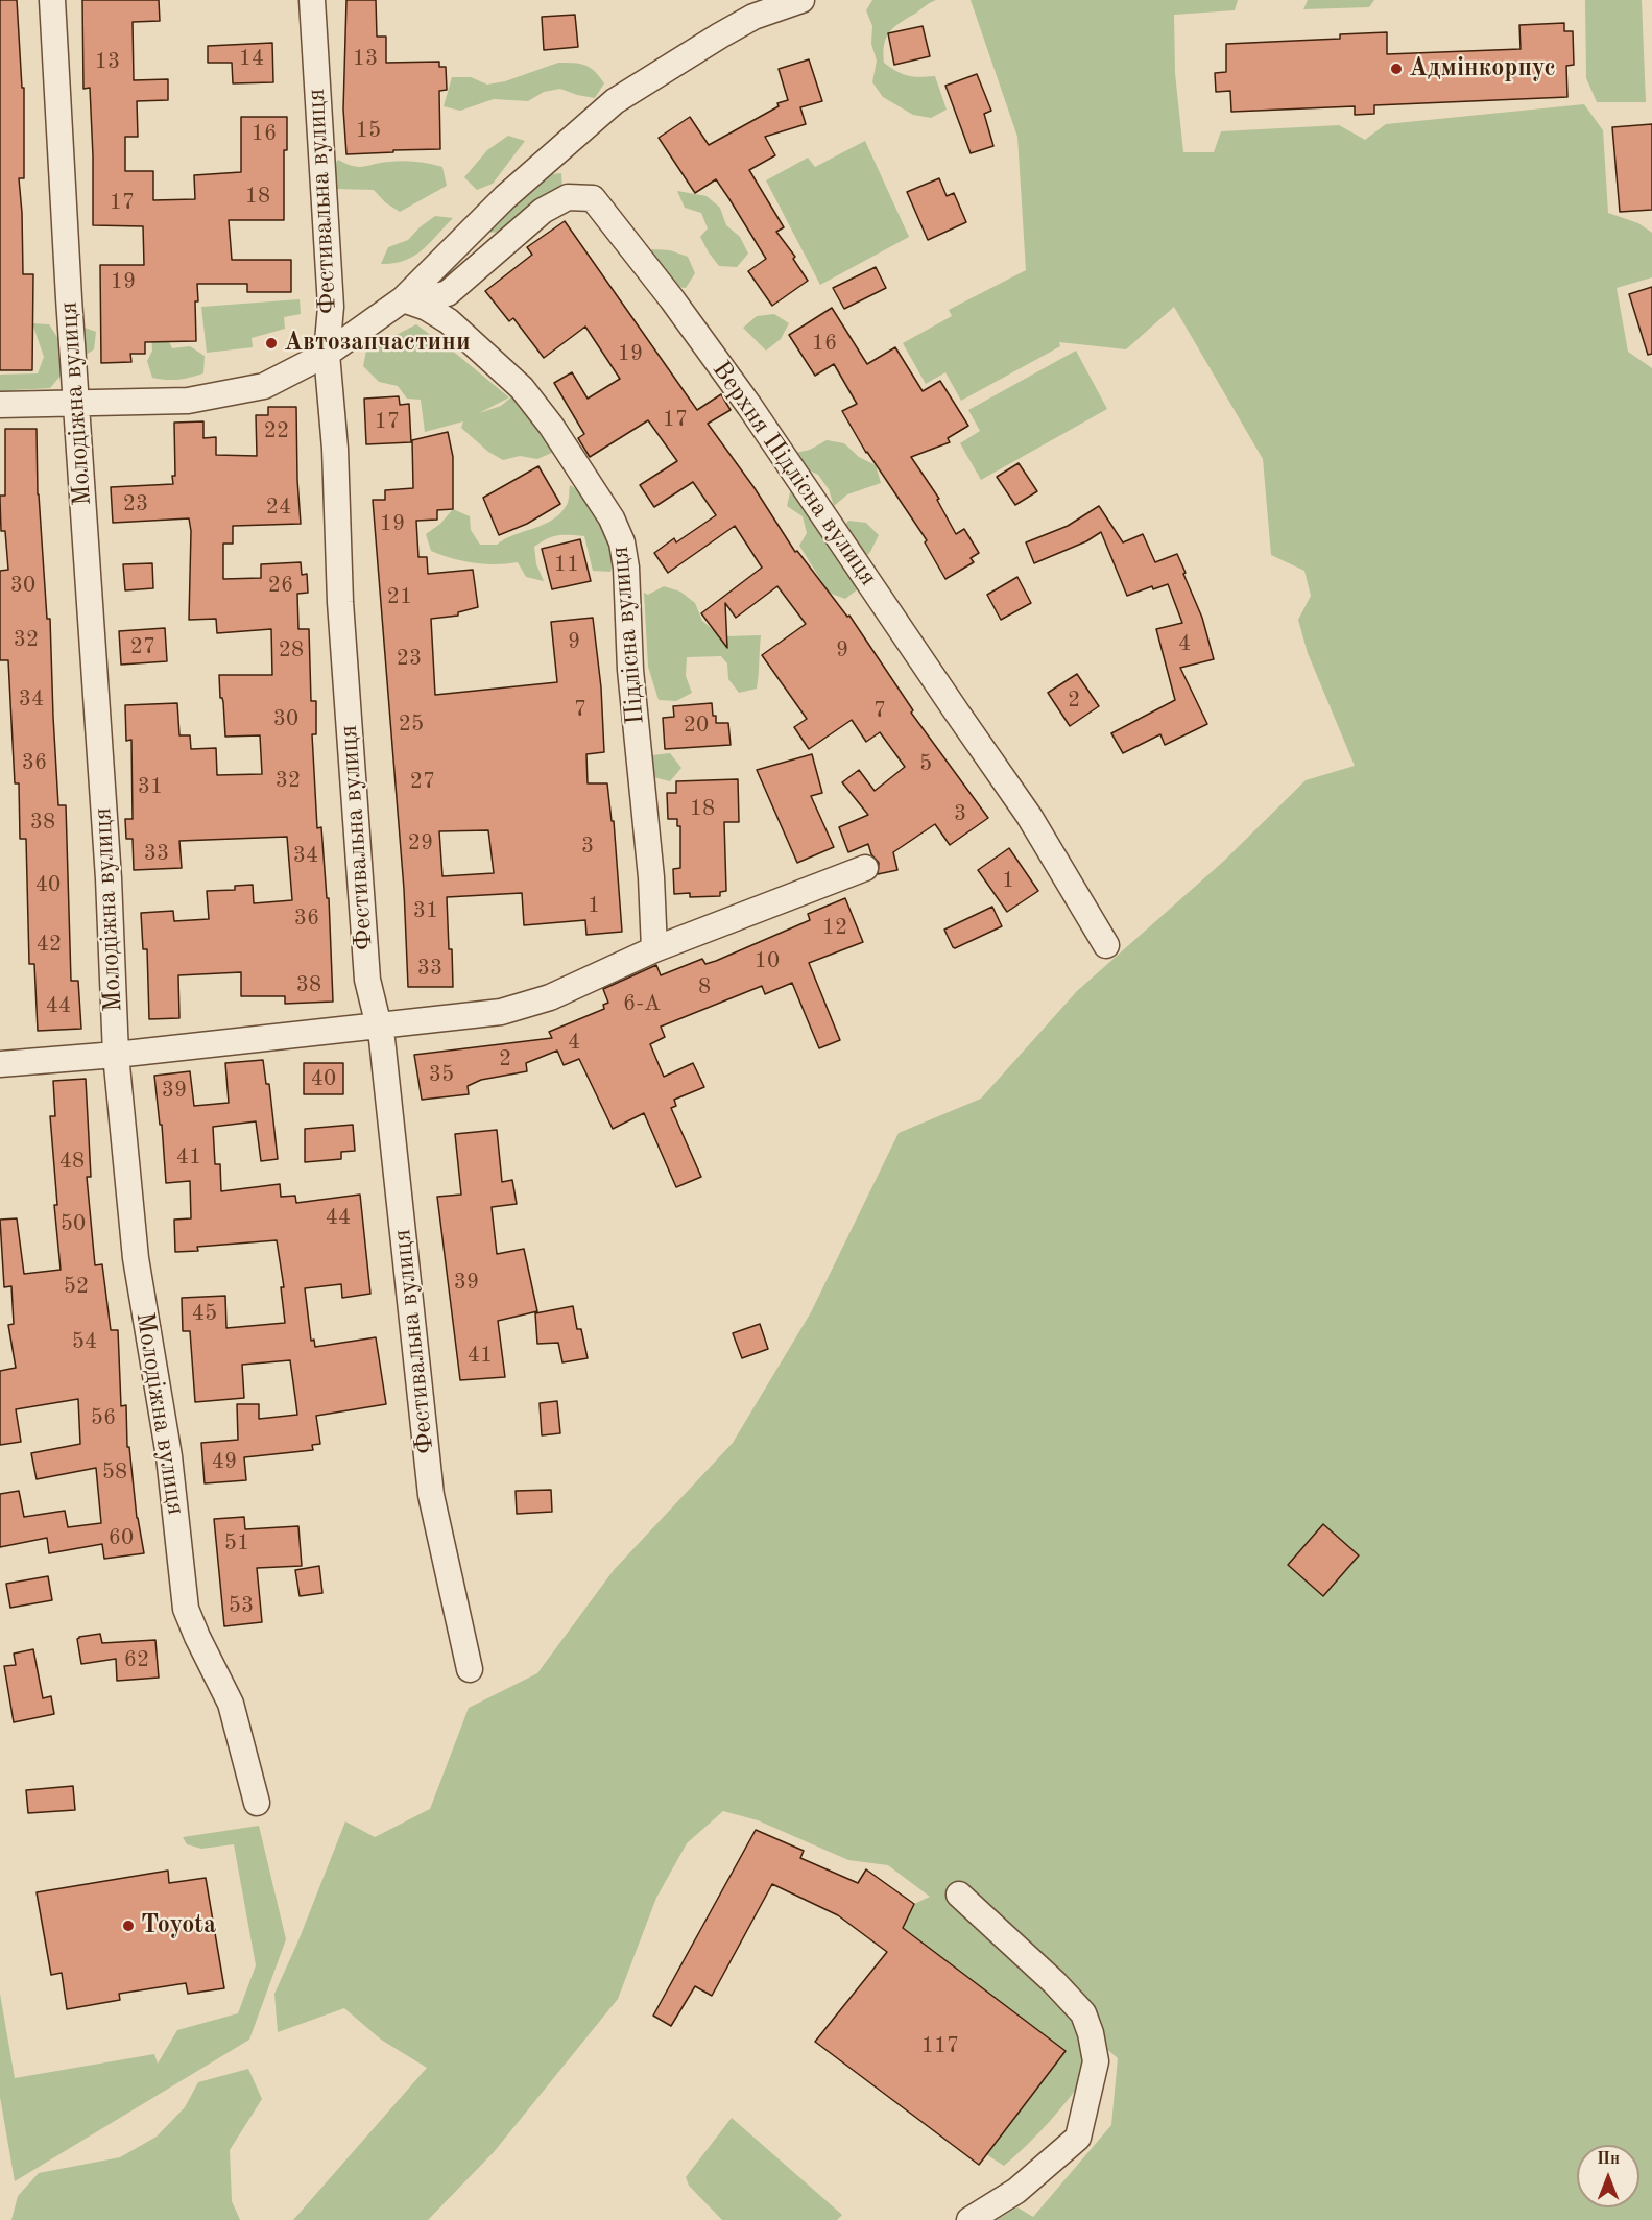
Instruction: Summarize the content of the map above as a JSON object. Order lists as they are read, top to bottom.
{
  "streets": {
    "street": [
      "Фестивальна вулиця",
      "Молодіжна вулиця",
      "Верхня Підлісна вулиця",
      "Підлісна вулиця"
    ]
  },
  "crossings": [
    ["Верхня Підлісна вулиця", "Підлісна вулиця"]
  ],
  "places": ["Адмінкорпус", "Автозапчастини", "Toyota"],
  "house_numbers": [
    "14",
    "13",
    "13",
    "15",
    "16",
    "18",
    "17",
    "19",
    "16",
    "19",
    "17",
    "17",
    "22",
    "23",
    "24",
    "19",
    "11",
    "30",
    "26",
    "21",
    "32",
    "9",
    "4",
    "27",
    "28",
    "9",
    "23",
    "34",
    "2",
    "7",
    "7",
    "30",
    "25",
    "20",
    "36",
    "5",
    "32",
    "27",
    "31",
    "18",
    "3",
    "38",
    "29",
    "3",
    "33",
    "34",
    "1",
    "40",
    "1",
    "31",
    "36",
    "12",
    "42",
    "10",
    "33",
    "38",
    "8",
    "6-А",
    "44",
    "4",
    "2",
    "35",
    "40",
    "39",
    "41",
    "48",
    "44",
    "50",
    "39",
    "52",
    "45",
    "54",
    "41",
    "56",
    "49",
    "58",
    "60",
    "51",
    "53",
    "62",
    "117"
  ],
  "north": "top"
}
